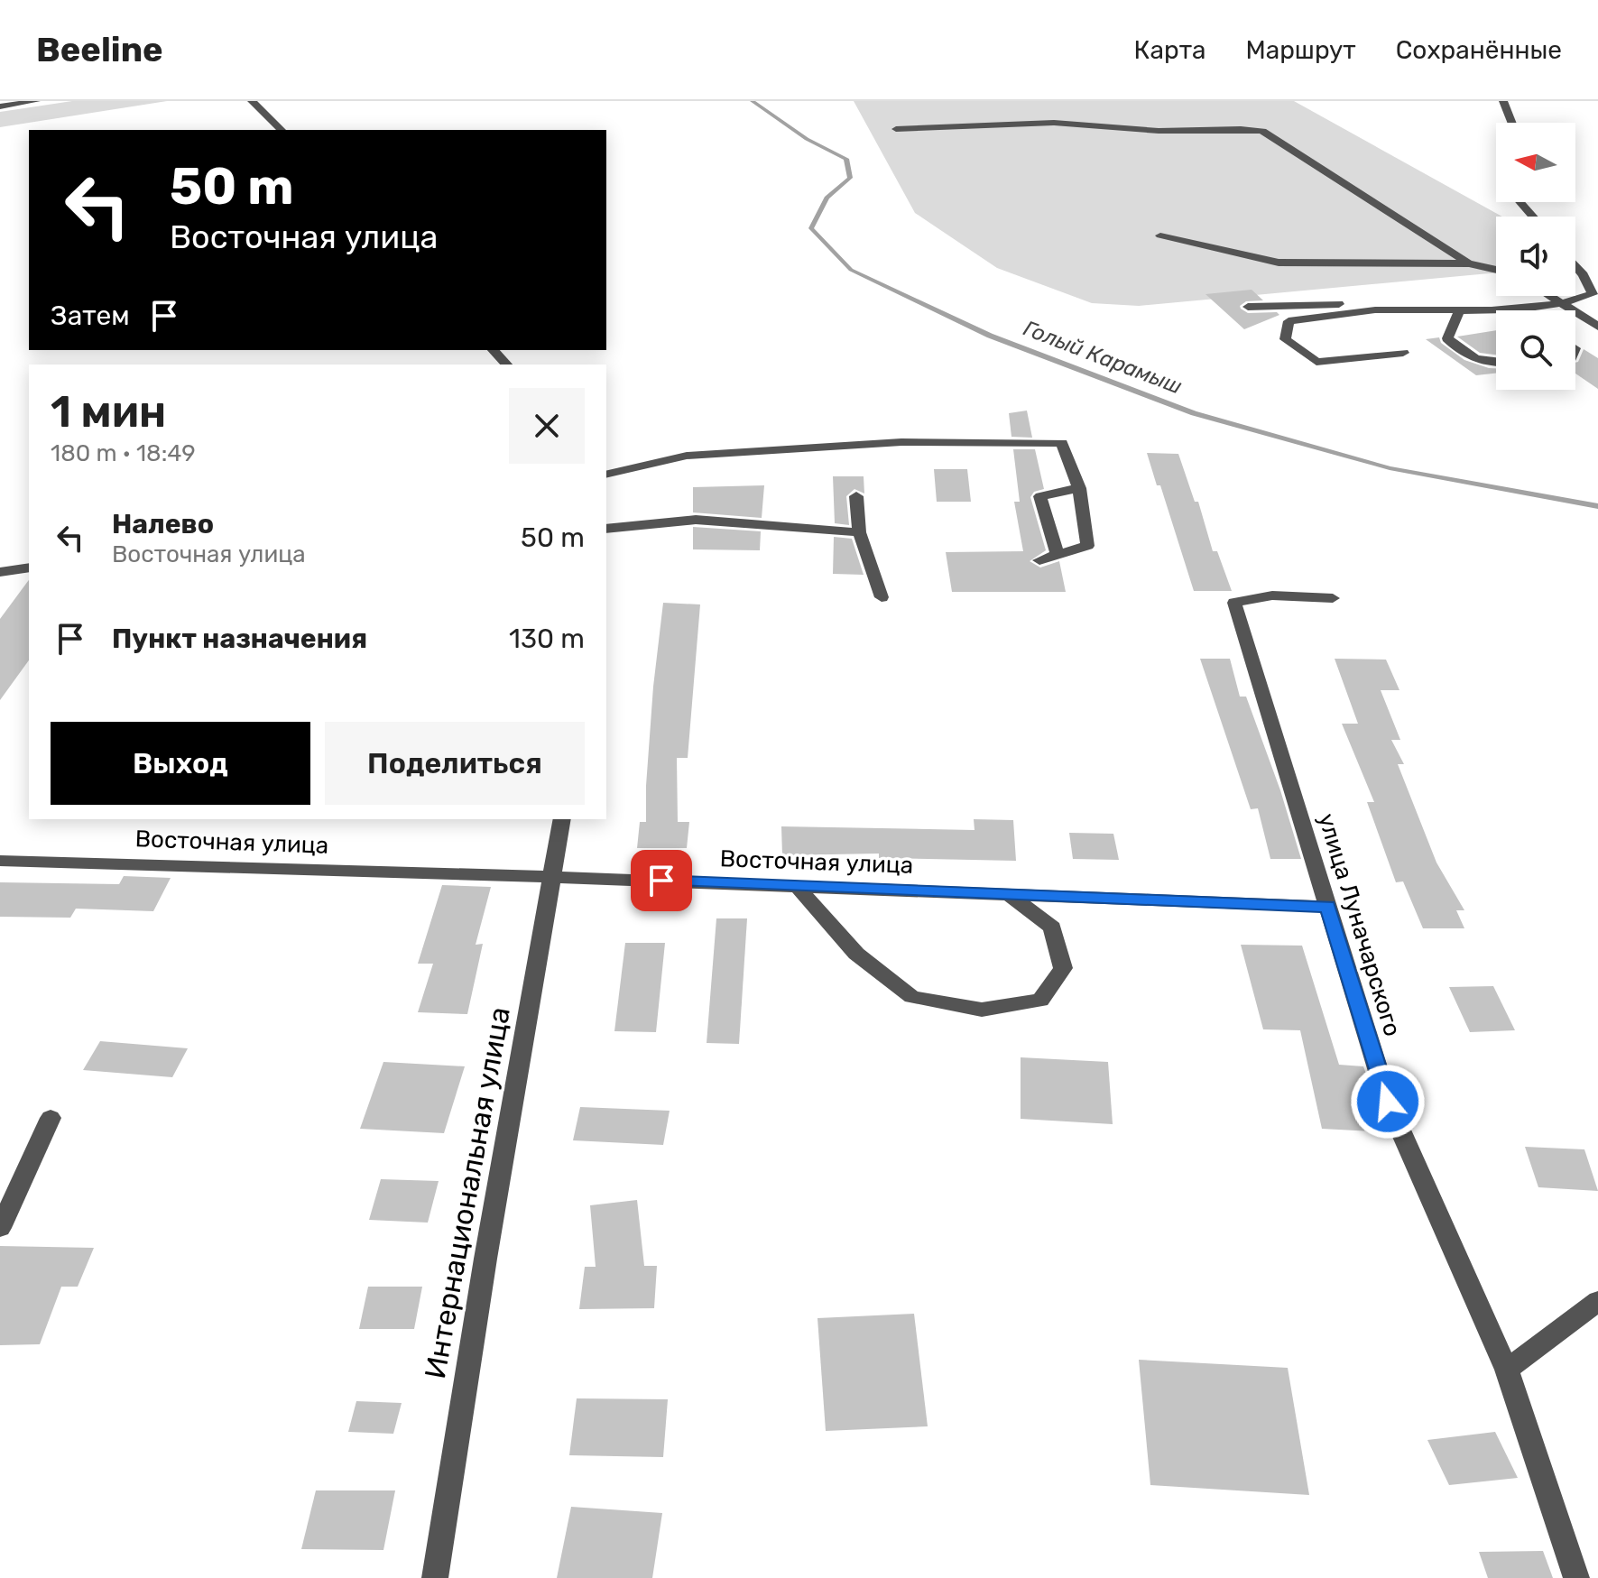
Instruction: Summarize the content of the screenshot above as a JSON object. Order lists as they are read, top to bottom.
{
  "streets": {
    "street": ["Восточная улица", "улица Луначарского", "Интернациональная улица"]
  },
  "crossings": [
    ["Восточная улица", "улица Луначарского"],
    ["Восточная улица", "Интернациональная улица"]
  ],
  "water": ["Голый Карамыш"],
  "north": "left",
  "page": {
    "header": "Beeline",
    "nav": ["Карта", "Маршрут", "Сохранённые"],
    "turn": ["50 m", "Восточная улица"],
    "then": "Затем",
    "heading": ["1 мин", "180 m · 18:49"],
    "list": [
      {
        "name": "Налево",
        "note": "Восточная улица",
        "value": "50 m"
      },
      {
        "name": "Пункт назначения",
        "value": "130 m"
      }
    ],
    "buttons": ["Выход", "Поделиться"]
  }
}
